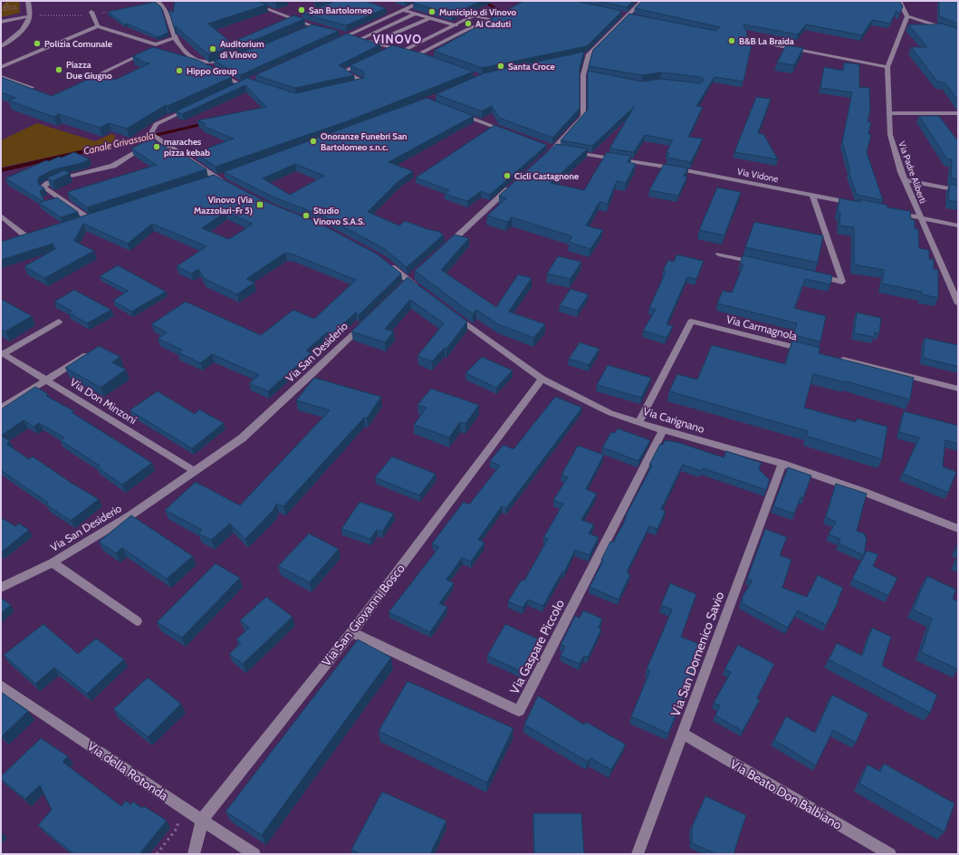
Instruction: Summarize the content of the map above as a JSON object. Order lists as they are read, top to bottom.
{
  "streets": {
    "street": [
      "Via Padre Aliberti",
      "Via Vidone",
      "Via Carmagnola",
      "Via San Desiderio",
      "Via Don Minzoni",
      "Via Carignano",
      "Via San Giovanni Bosco",
      "Via Gaspare Piccolo",
      "Via San Domenico Savio",
      "Via della Rotonda",
      "Via Beato Don Balbiano"
    ]
  },
  "crossings": [
    ["Via Carmagnola", "Via Carignano"],
    ["Via San Desiderio", "Via Don Minzoni"],
    ["Via Carignano", "Via San Giovanni Bosco"],
    ["Via Carignano", "Via Gaspare Piccolo"],
    ["Via Carignano", "Via San Domenico Savio"],
    ["Via San Giovanni Bosco", "Via Gaspare Piccolo"],
    ["Via San Giovanni Bosco", "Via della Rotonda"],
    ["Via San Domenico Savio", "Via Beato Don Balbiano"]
  ],
  "districts": ["VINOVO"],
  "water": ["Canale Grivassola"],
  "places": {
    "other": [
      "San Bartolomeo",
      "Municipio di Vinovo",
      "Ai Caduti",
      "B&B La Braida",
      "Polizia Comunale",
      "Auditorium di Vinovo",
      "Santa Croce",
      "Piazza Due Giugno",
      "Hippo Group",
      "Onoranze Funebri San Bartolomeo s.n.c.",
      "maraches pizza kebab",
      "Cicli Castagnone",
      "Studio Vinovo S.A.S."
    ],
    "transit": ["Vinovo (Via Mazzolari-Fr 5)"]
  }
}
